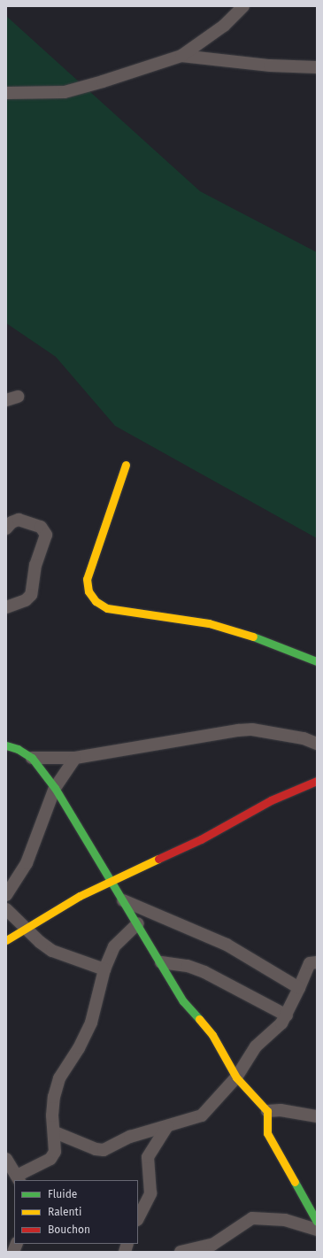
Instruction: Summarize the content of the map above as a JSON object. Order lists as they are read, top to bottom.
{
  "legend": ["Fluide", "Ralenti", "Bouchon"]
}
